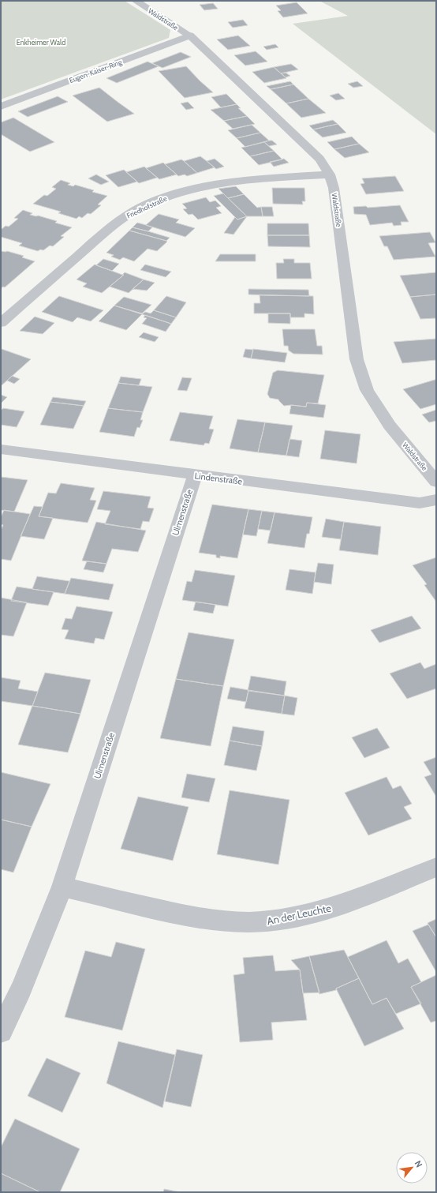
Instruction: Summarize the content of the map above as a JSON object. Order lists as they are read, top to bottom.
{
  "streets": {
    "street": [
      "Waldstraße",
      "Eugen-Kaiser-Ring",
      "Friedhofstraße",
      "Lindenstraße",
      "Ulmenstraße",
      "An der Leuchte"
    ]
  },
  "crossings": [
    ["Waldstraße", "Eugen-Kaiser-Ring"],
    ["Waldstraße", "Friedhofstraße"],
    ["Lindenstraße", "Ulmenstraße"],
    ["Ulmenstraße", "An der Leuchte"]
  ],
  "parks": ["Enkheimer Wald"],
  "north": "top right"
}
